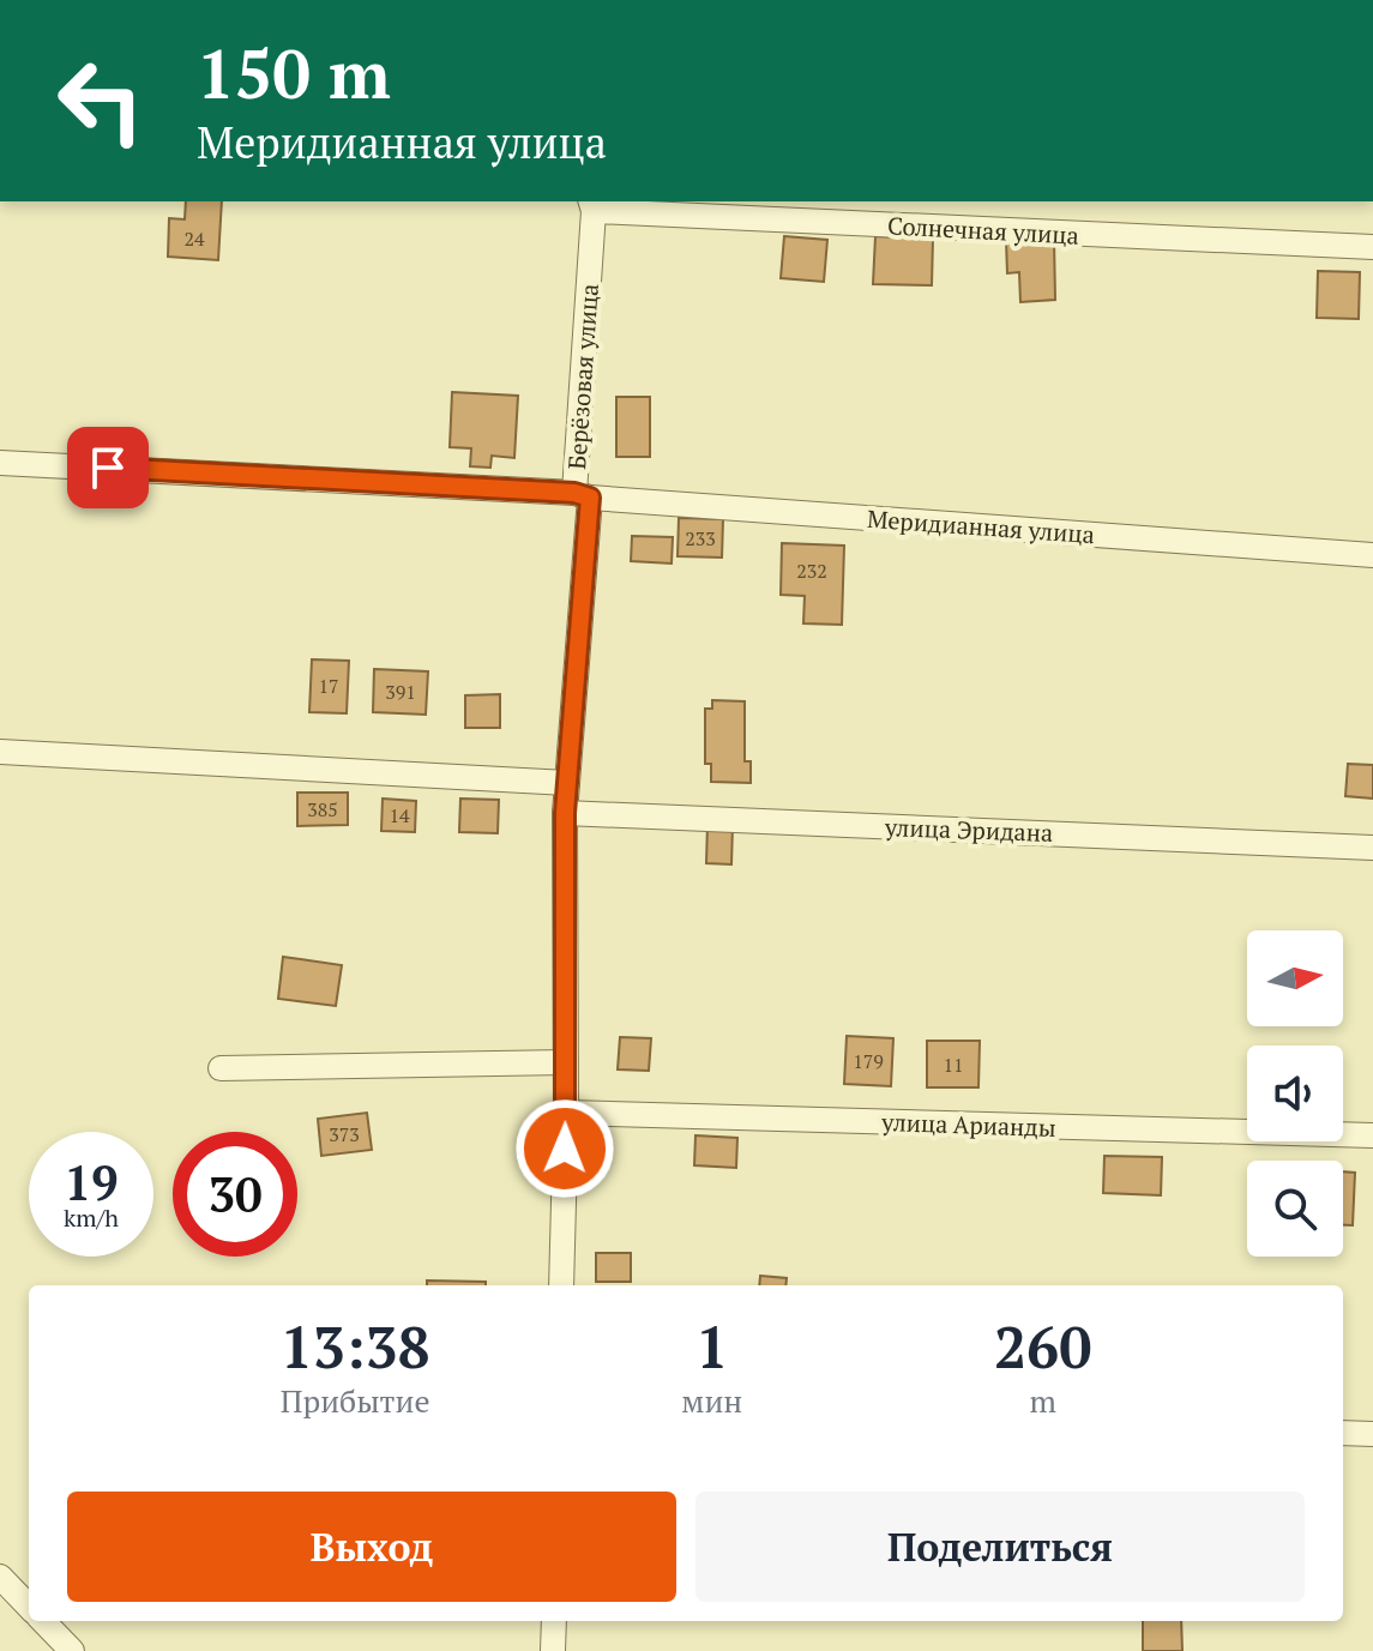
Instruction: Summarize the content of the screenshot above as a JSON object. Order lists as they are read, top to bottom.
{
  "streets": {
    "street": [
      "Солнечная улица",
      "Берёзовая улица",
      "Меридианная улица",
      "улица Эридана",
      "улица Арианды"
    ]
  },
  "crossings": [
    ["Солнечная улица", "Берёзовая улица"],
    ["Берёзовая улица", "Меридианная улица"],
    ["Берёзовая улица", "улица Эридана"],
    ["Берёзовая улица", "улица Арианды"]
  ],
  "house_numbers": [
    "24",
    "233",
    "232",
    "17",
    "391",
    "385",
    "14",
    "179",
    "11",
    "373"
  ],
  "north": "right",
  "page": {
    "turn": ["150 m", "Меридианная улица"],
    "speed": "19 km/h",
    "limit": "30",
    "eta": [
      "13:38",
      "Прибытие",
      "1",
      "мин",
      "260",
      "m"
    ],
    "buttons": ["Выход", "Поделиться"]
  }
}
